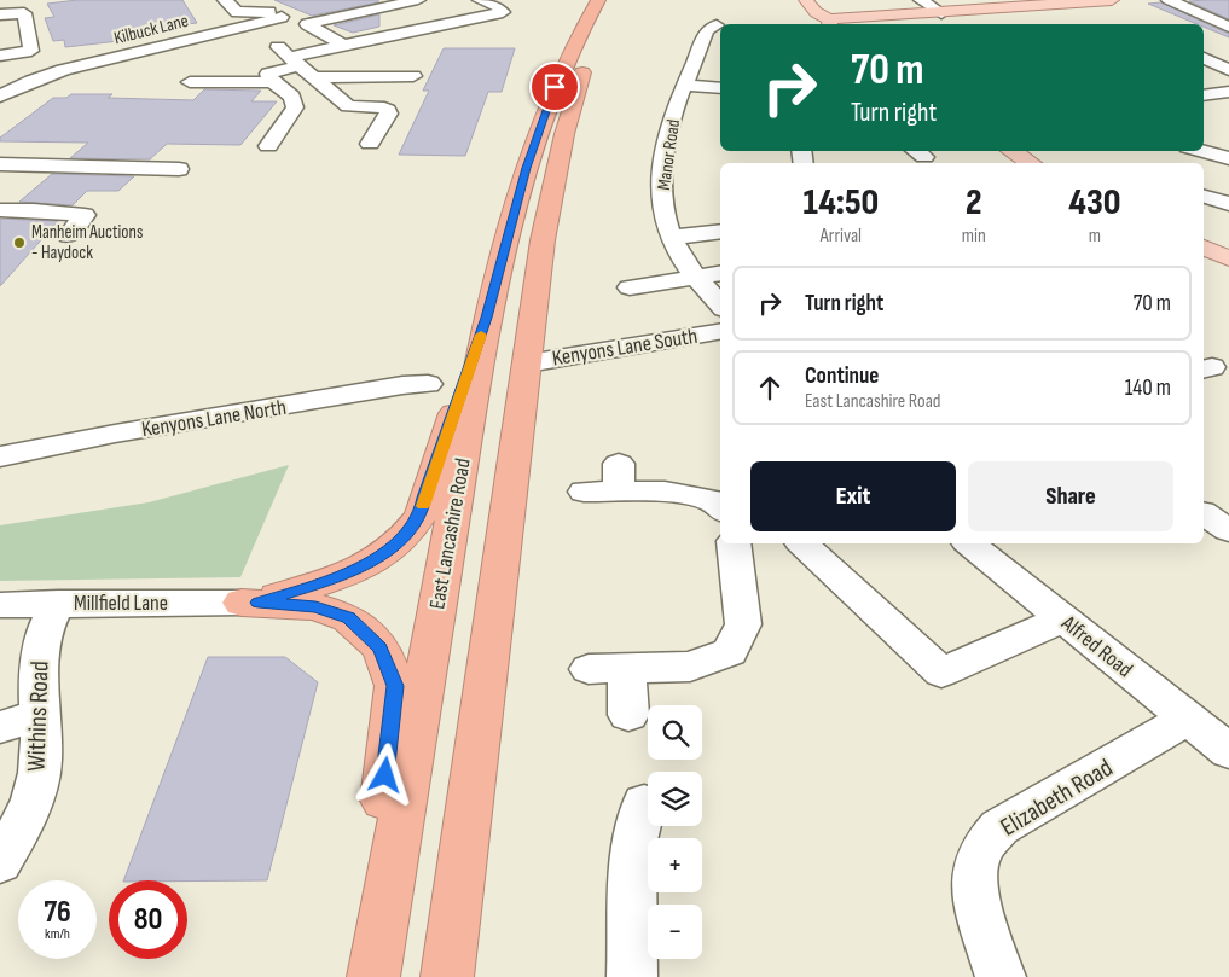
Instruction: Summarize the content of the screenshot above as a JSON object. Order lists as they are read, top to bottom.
{
  "streets": {
    "highway": ["East Lancashire Road"],
    "street": [
      "Kilbuck Lane",
      "Manor Road",
      "Kenyons Lane South",
      "Kenyons Lane North",
      "Millfield Lane",
      "Alfred Road",
      "Withins Road",
      "Elizabeth Road"
    ]
  },
  "crossings": [
    ["Millfield Lane", "Withins Road"],
    ["Alfred Road", "Elizabeth Road"]
  ],
  "places": ["Manheim Auctions - Haydock"],
  "page": {
    "turn": ["70 m", "Turn right"],
    "eta": [
      "14:50",
      "Arrival",
      "2",
      "min",
      "430",
      "m"
    ],
    "list": [
      {
        "name": "Turn right",
        "value": "70 m"
      },
      {
        "name": "Continue",
        "note": "East Lancashire Road",
        "value": "140 m"
      }
    ],
    "buttons": ["Exit", "Share"],
    "map_buttons": ["+", "−"],
    "speed": "76 km/h",
    "limit": "80"
  }
}
